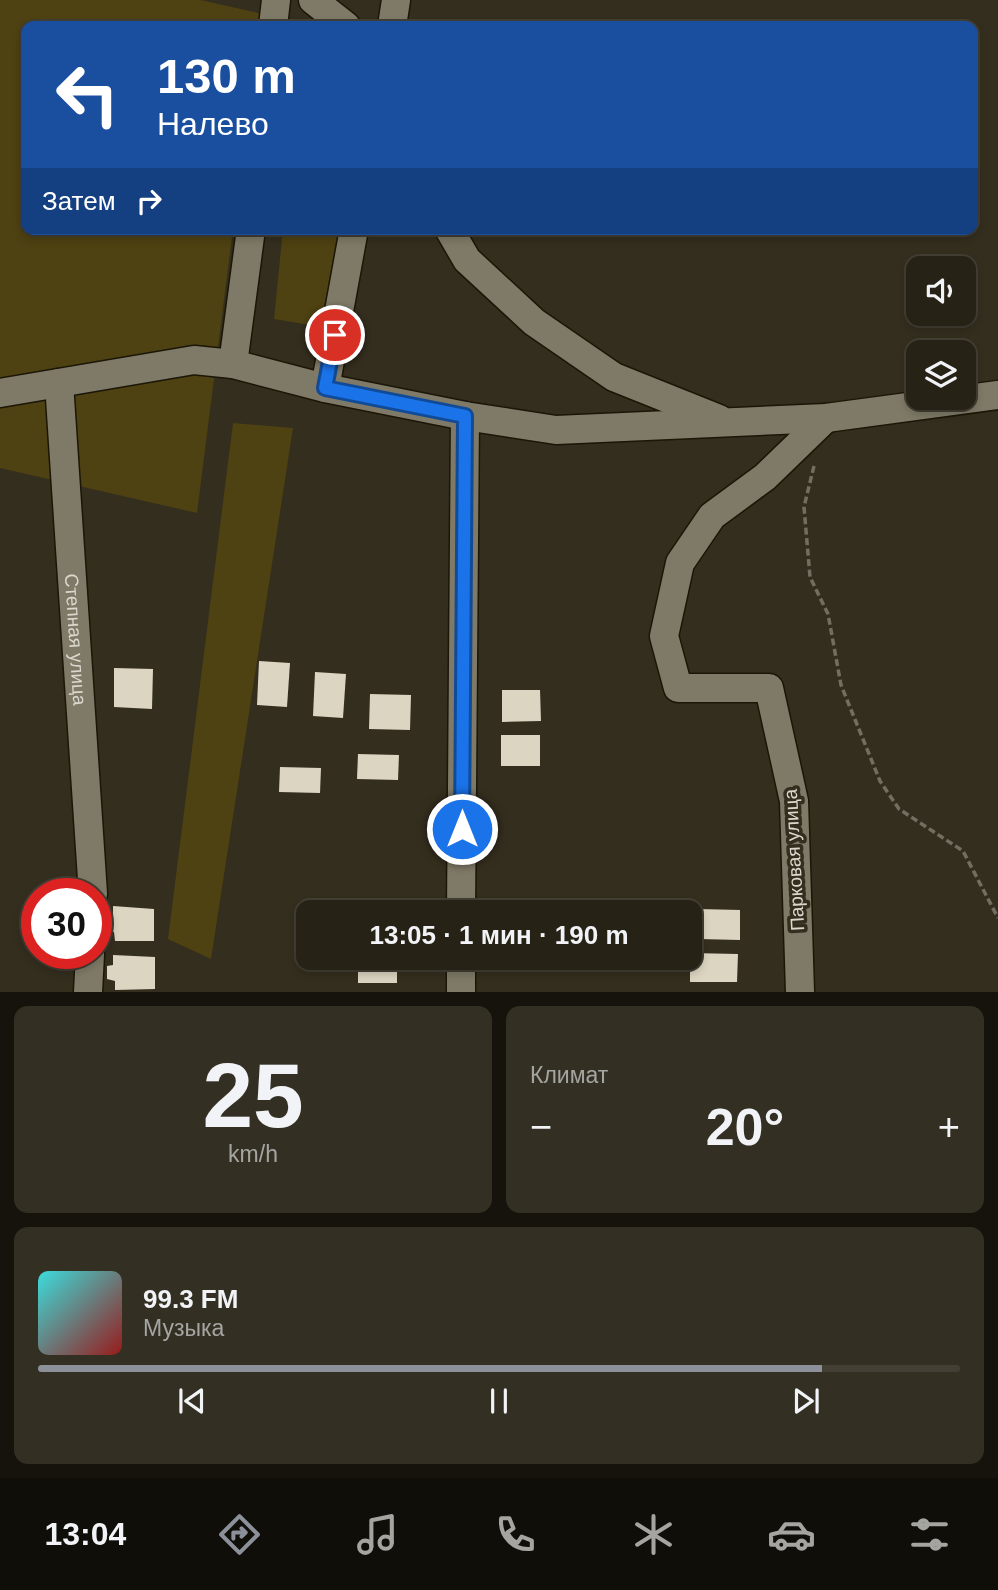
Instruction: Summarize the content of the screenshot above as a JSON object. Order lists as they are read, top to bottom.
{
  "streets": {
    "street": ["Степная улица", "Парковая улица"]
  },
  "page": {
    "turn": ["130 m", "Налево"],
    "then": "Затем",
    "limit": "30",
    "trip": "13:05 · 1 мин · 190 m",
    "tile": [
      ["25", "km/h"],
      "Климат"
    ],
    "heat": ["−", "20°", "+"],
    "song": ["99.3 FM", "Музыка"],
    "tabs": "13:04"
  }
}
